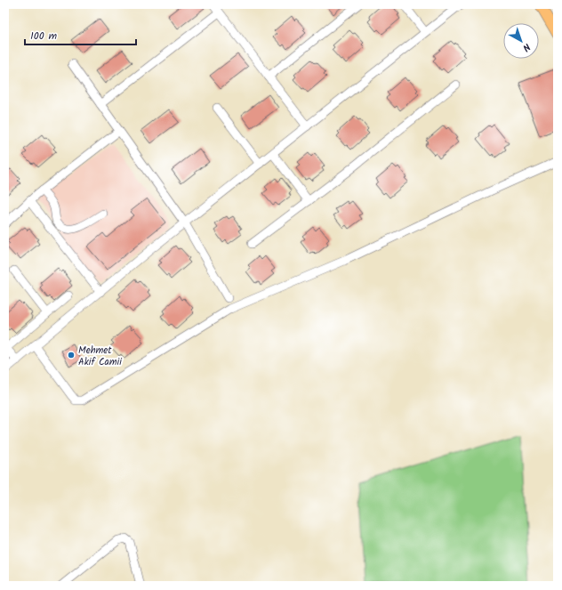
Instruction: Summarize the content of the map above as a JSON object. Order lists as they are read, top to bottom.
{
  "places": ["Mehmet Akif Camii"],
  "scale_bar": "100 m",
  "north": "bottom right"
}
